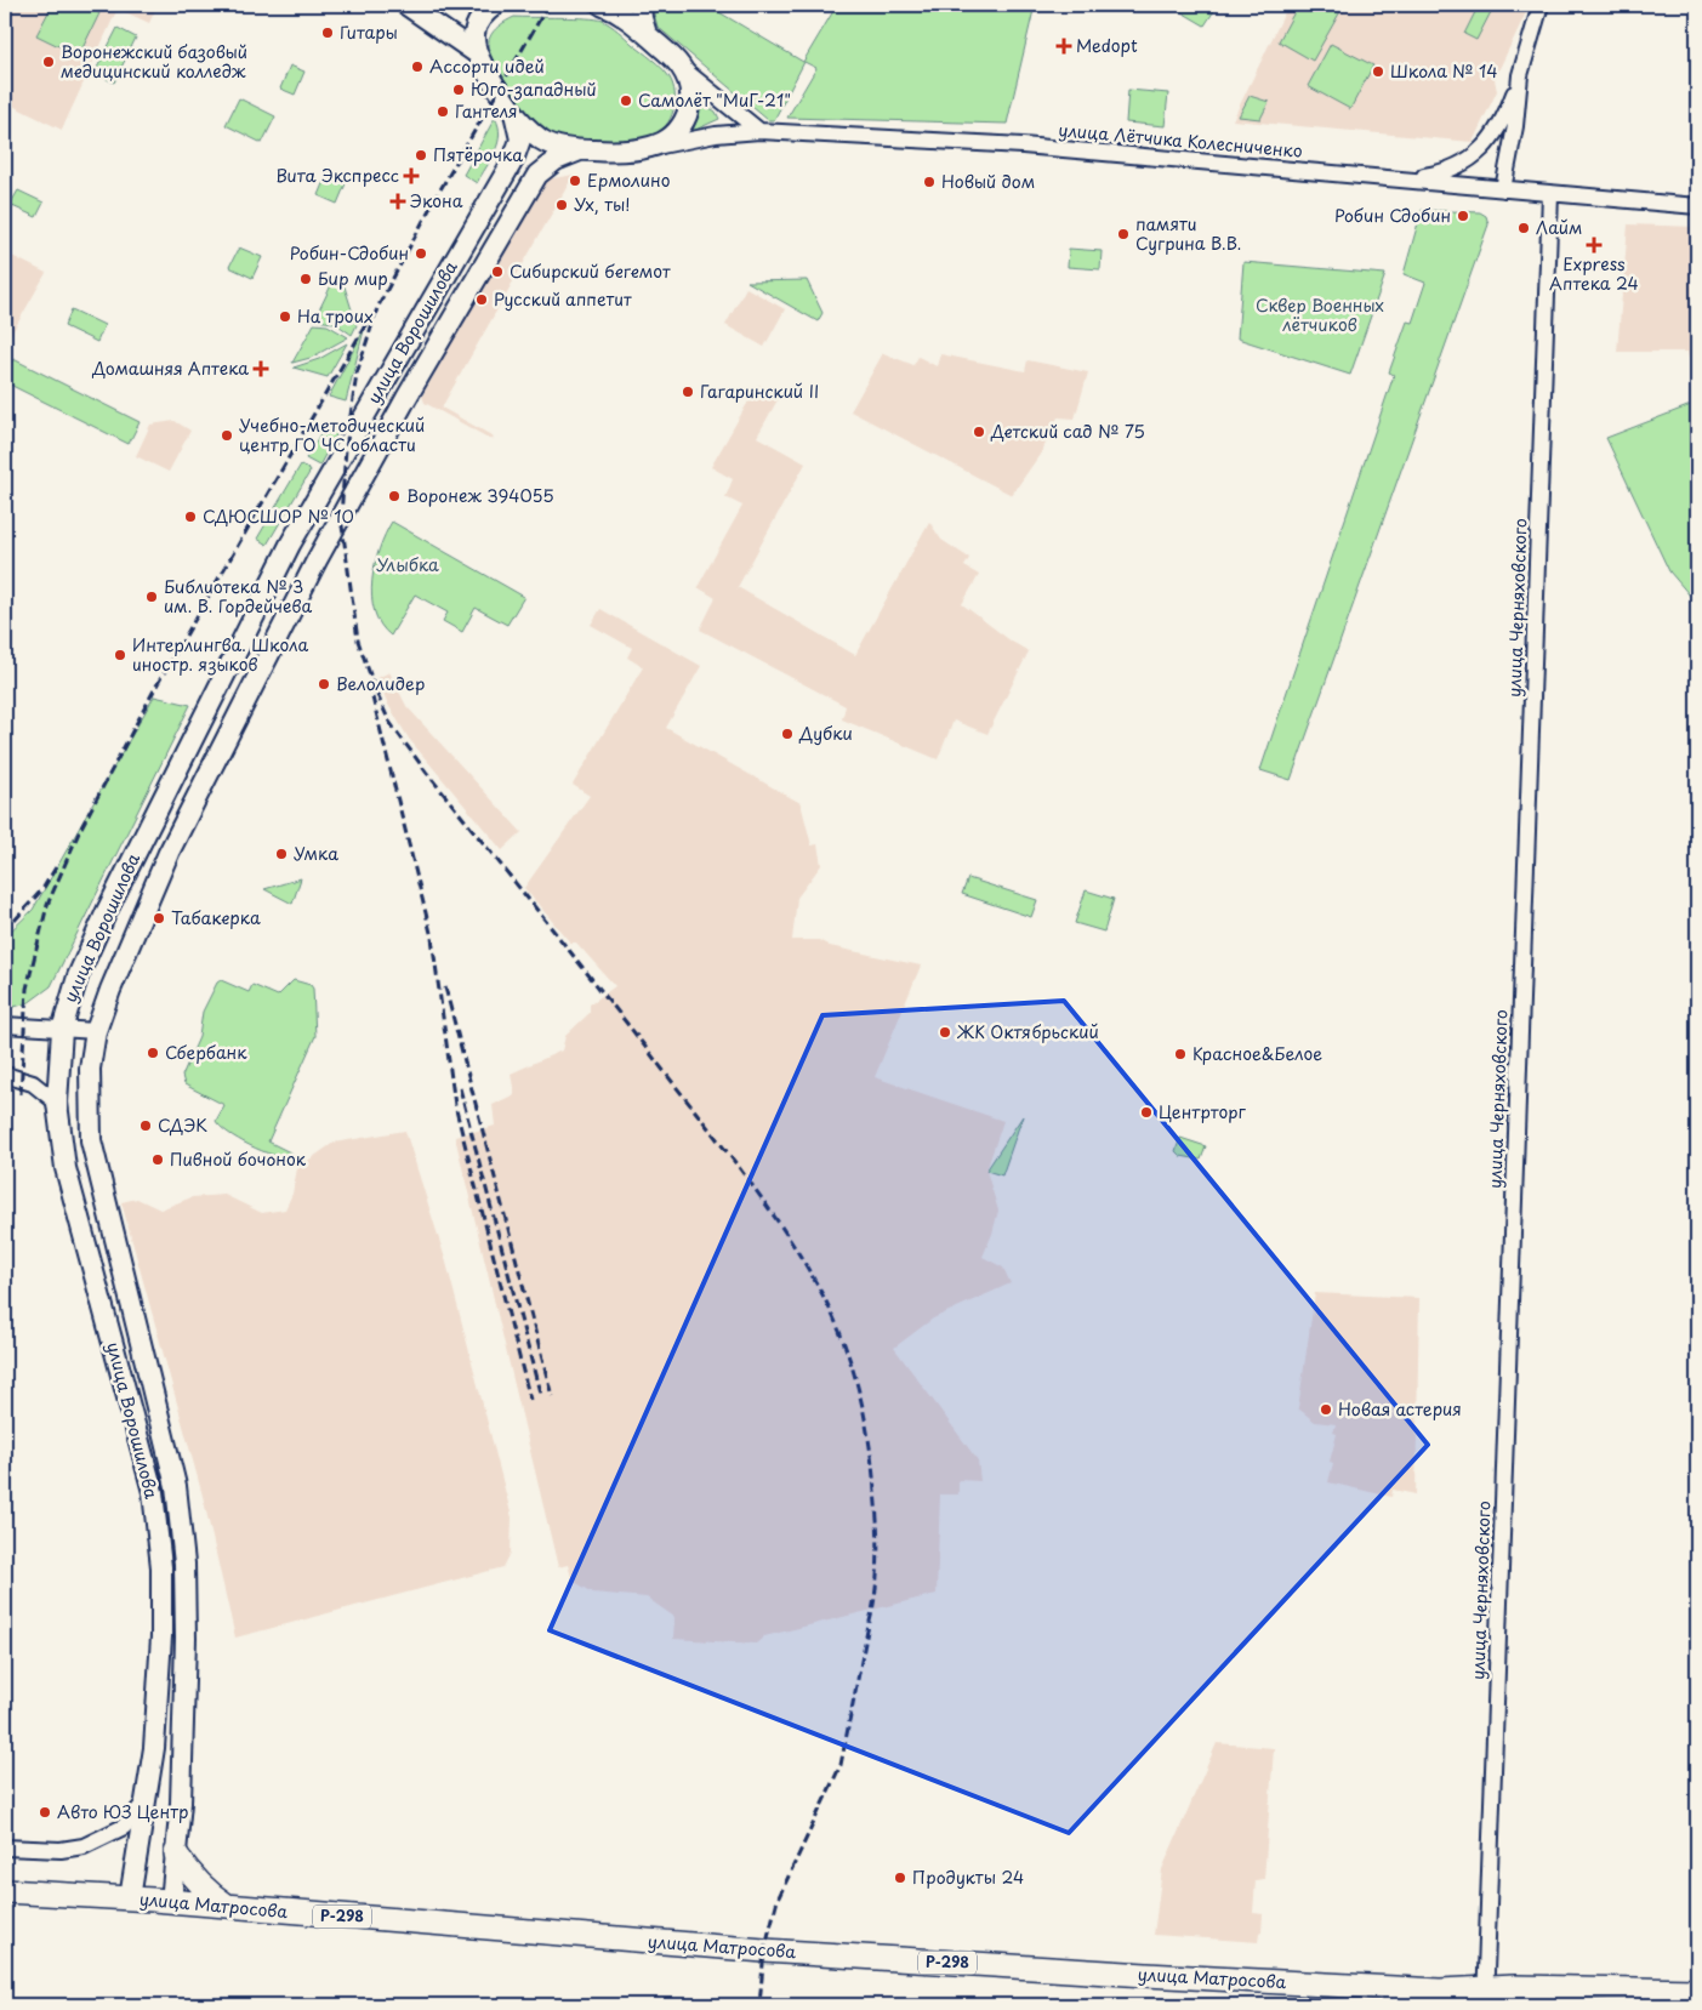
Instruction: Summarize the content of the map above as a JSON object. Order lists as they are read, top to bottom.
{
  "streets": {
    "highway": ["улица Матросова", "Р-298"],
    "main road": ["улица Ворошилова"],
    "street": ["улица Лётчика Колесниченко", "улица Черняховского"]
  },
  "crossings": [
    ["улица Лётчика Колесниченко", "улица Ворошилова"],
    ["улица Лётчика Колесниченко", "улица Черняховского"],
    ["улица Ворошилова", "улица Матросова"],
    ["улица Черняховского", "улица Матросова"]
  ],
  "parks": ["Сквер Военных лётчиков", "Улыбка"],
  "places": {
    "other": [
      "Гитары",
      "Воронежский базовый медицинский колледж",
      "Ассорти идей",
      "Школа № 14",
      "Юго-западный",
      "Самолёт \"МиГ-21\"",
      "Гантеля",
      "Пятёрочка",
      "Ермолино",
      "Новый дом",
      "Ух, ты!",
      "Робин Сдобин",
      "Лайм",
      "памяти Сугрина В.В.",
      "Робин-Сдобин",
      "Сибирский бегемот",
      "Бир мир",
      "Русский аппетит",
      "На троих",
      "Гагаринский II",
      "Детский сад № 75",
      "Учебно-методический центр ГО ЧС области",
      "Воронеж 394055",
      "СДЮСШОР № 10",
      "Библиотека № 3 им. В. Гордейчева",
      "Интерлингва. Школа иностр. языков",
      "Велолидер",
      "Дубки",
      "Умка",
      "Табакерка",
      "ЖК Октябрьский",
      "Сбербанк",
      "Красное&Белое",
      "Центрторг",
      "СДЭК",
      "Пивной бочонок",
      "Новая астерия",
      "Авто ЮЗ Центр",
      "Продукты 24"
    ],
    "health": [
      "Medopt",
      "Вита Экспресс",
      "Экона",
      "Express Аптека 24",
      "Домашняя Аптека"
    ]
  }
}
